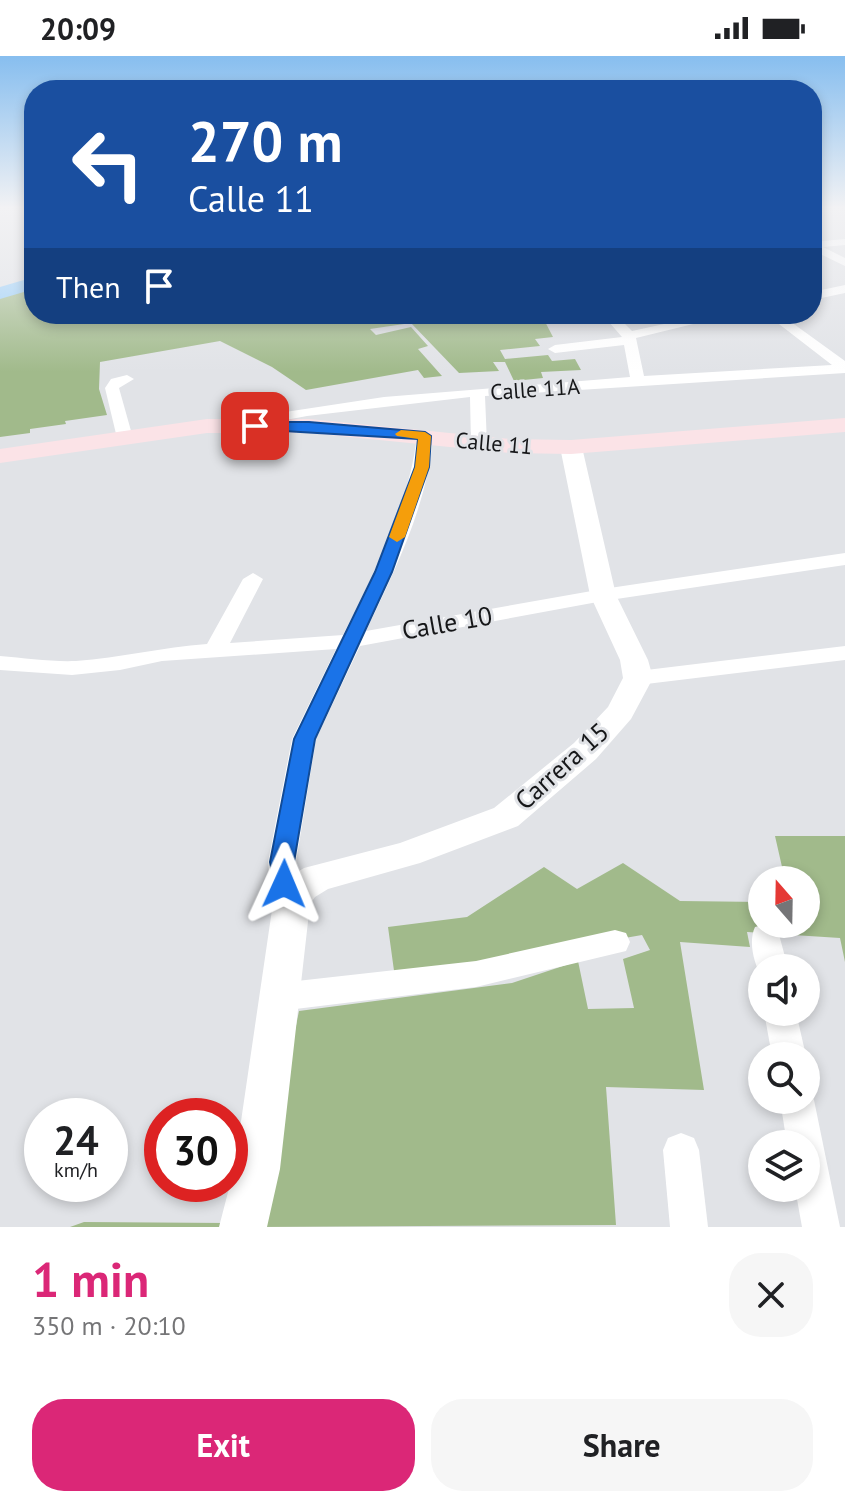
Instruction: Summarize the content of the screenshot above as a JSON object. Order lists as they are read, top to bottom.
{
  "streets": {
    "main road": ["Calle 11"],
    "street": ["Calle 11A", "Calle 10", "Carrera 15"]
  },
  "crossings": [
    ["Calle 11A", "Calle 11"]
  ],
  "north": "top",
  "page": {
    "status": "20:09",
    "turn": ["270 m", "Calle 11"],
    "then": "Then",
    "speed": "24 km/h",
    "limit": "30",
    "heading": ["1 min", "350 m · 20:10"],
    "buttons": ["Exit", "Share"]
  }
}
